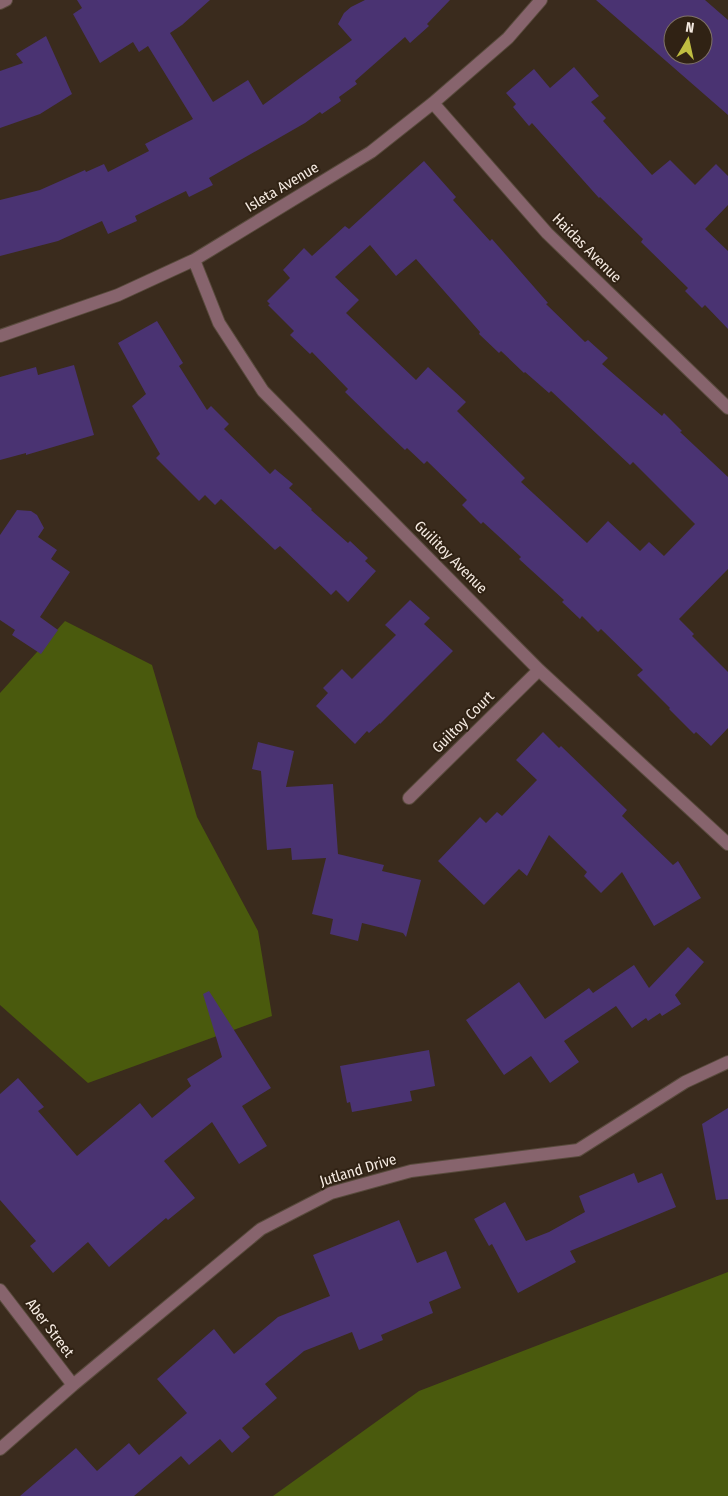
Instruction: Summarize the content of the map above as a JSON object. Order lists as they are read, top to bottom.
{
  "streets": {
    "street": [
      "Isleta Avenue",
      "Haidas Avenue",
      "Guilitoy Avenue",
      "Guiltoy Court",
      "Jutland Drive",
      "Aber Street"
    ]
  },
  "crossings": [
    ["Isleta Avenue", "Haidas Avenue"],
    ["Isleta Avenue", "Guilitoy Avenue"],
    ["Guilitoy Avenue", "Guiltoy Court"],
    ["Jutland Drive", "Aber Street"]
  ],
  "north": "top"
}
